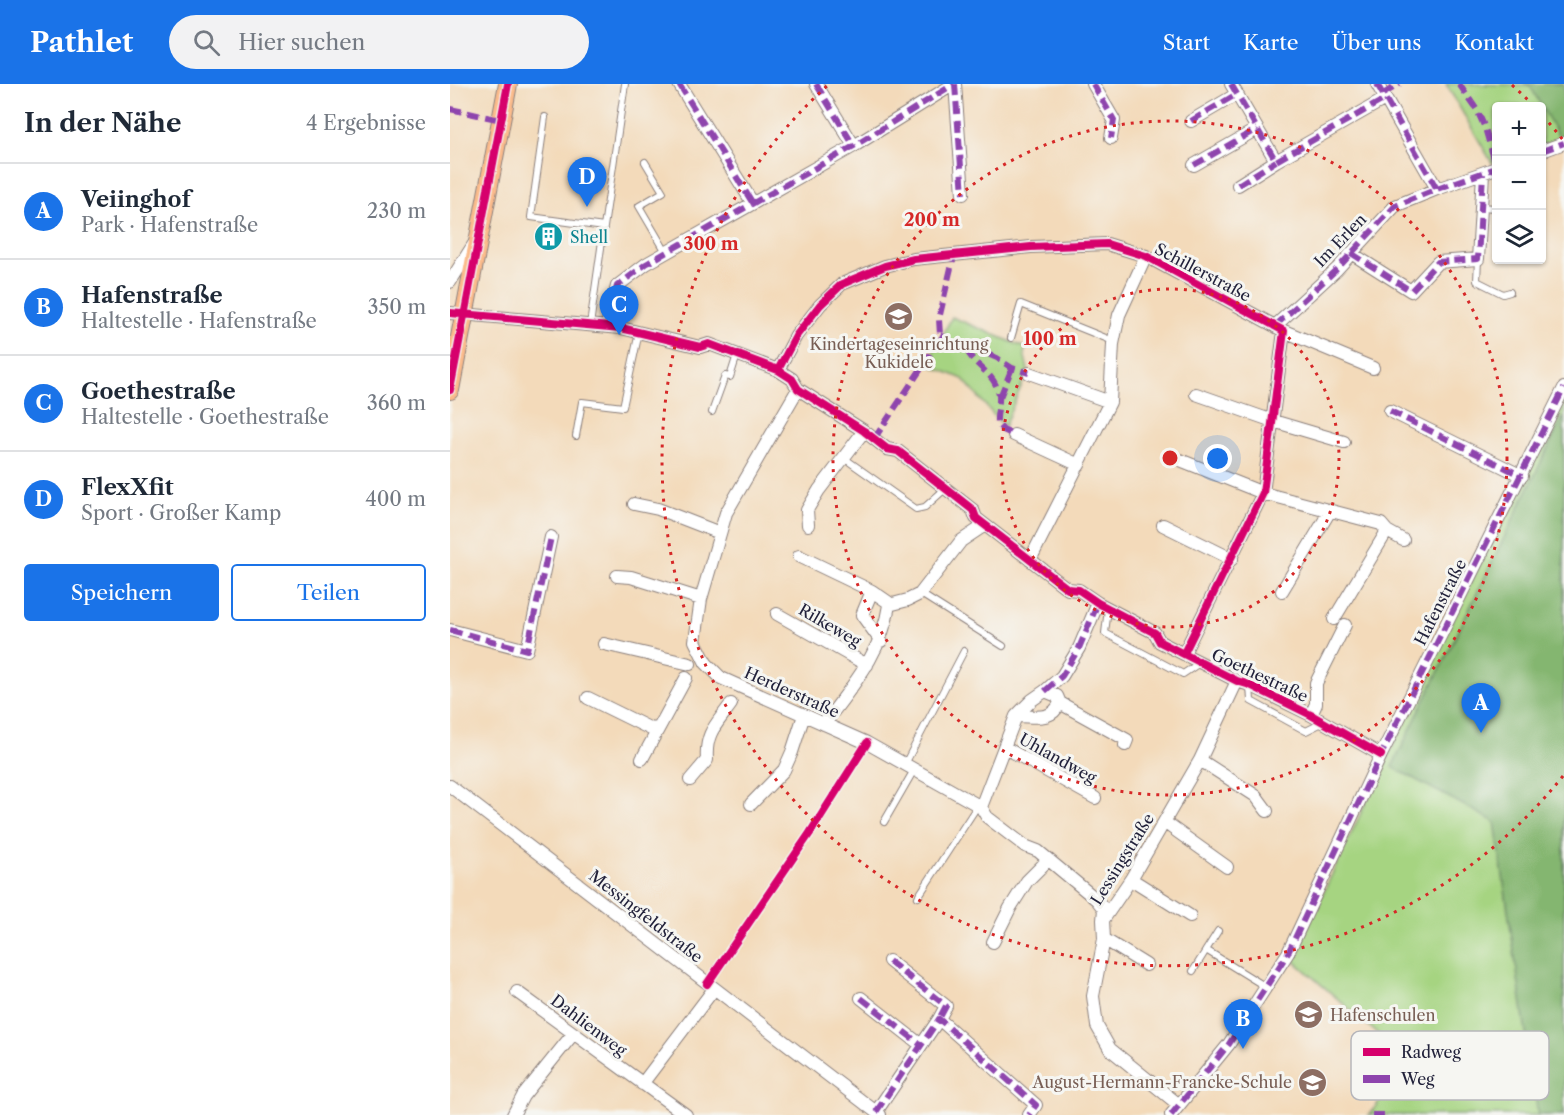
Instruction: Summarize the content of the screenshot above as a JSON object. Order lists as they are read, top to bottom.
{
  "streets": {
    "street": [
      "Im Erlen",
      "Schillerstraße",
      "Hafenstraße",
      "Rilkeweg",
      "Goethestraße",
      "Herderstraße",
      "Uhlandweg",
      "Lessingstraße",
      "Messingfeldstraße",
      "Dahlienweg"
    ]
  },
  "crossings": [
    ["Im Erlen", "Schillerstraße"],
    ["Schillerstraße", "Goethestraße"],
    ["Hafenstraße", "Goethestraße"],
    ["Hafenstraße", "Lessingstraße"],
    ["Goethestraße", "Herderstraße"],
    ["Goethestraße", "Lessingstraße"],
    ["Herderstraße", "Lessingstraße"]
  ],
  "places": {
    "building": ["Shell"],
    "school or university": ["Kindertageseinrichtung Kukidele", "Hafenschulen", "August-Hermann-Francke-Schule"]
  },
  "legend": ["Radweg", "Weg"],
  "page": {
    "header": "Pathlet",
    "search": "Hier suchen",
    "nav": [
      "Start",
      "Karte",
      "Über uns",
      "Kontakt"
    ],
    "heading": ["In der Nähe", "4 Ergebnisse"],
    "map_buttons": ["+", "−"],
    "pins": [
      "D",
      "C",
      "A",
      "B"
    ],
    "list": [
      {
        "mark": "A",
        "name": "Veiinghof",
        "note": "Park · Hafenstraße",
        "value": "230 m"
      },
      {
        "mark": "B",
        "name": "Hafenstraße",
        "note": "Haltestelle · Hafenstraße",
        "value": "350 m"
      },
      {
        "mark": "C",
        "name": "Goethestraße",
        "note": "Haltestelle · Goethestraße",
        "value": "360 m"
      },
      {
        "mark": "D",
        "name": "FlexXfit",
        "note": "Sport · Großer Kamp",
        "value": "400 m"
      }
    ],
    "buttons": ["Speichern", "Teilen"]
  },
  "rings": ["200 m", "300 m", "100 m"]
}
